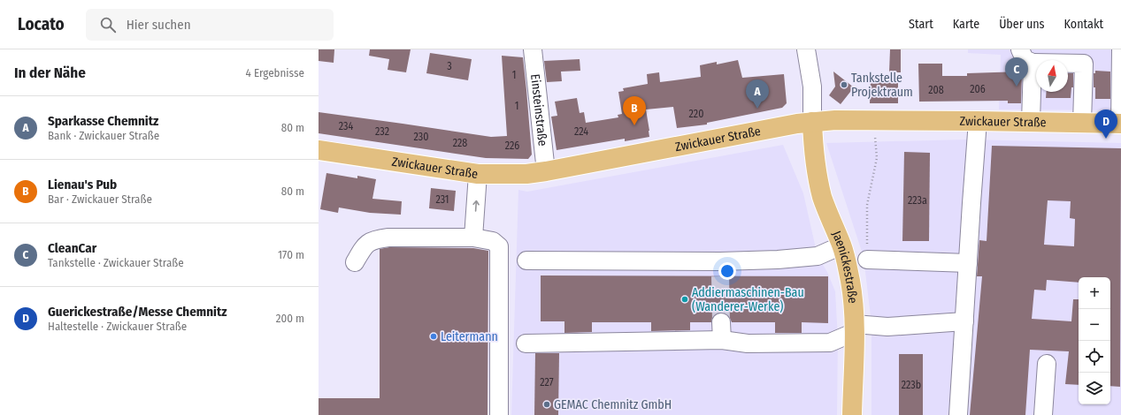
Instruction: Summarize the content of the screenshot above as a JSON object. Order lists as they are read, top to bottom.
{
  "streets": {
    "main road": ["Zwickauer Straße", "Jaenickestraße"],
    "street": ["Einsteinstraße"]
  },
  "crossings": [
    ["Einsteinstraße", "Zwickauer Straße"],
    ["Zwickauer Straße", "Jaenickestraße"]
  ],
  "places": [
    "Tankstelle Projektraum",
    "Addiermaschinen-Bau (Wanderer-Werke)",
    "Leitermann",
    "GEMAC Chemnitz GmbH"
  ],
  "house_numbers": [
    "3",
    "1",
    "206",
    "208",
    "1",
    "220",
    "234",
    "232",
    "224",
    "230",
    "228",
    "226",
    "231",
    "223a",
    "227",
    "223b"
  ],
  "north": "top",
  "page": {
    "header": "Locato",
    "search": "Hier suchen",
    "nav": [
      "Start",
      "Karte",
      "Über uns",
      "Kontakt"
    ],
    "heading": ["In der Nähe", "4 Ergebnisse"],
    "pins": [
      "C",
      "A",
      "B",
      "D"
    ],
    "list": [
      {
        "mark": "A",
        "name": "Sparkasse Chemnitz",
        "note": "Bank · Zwickauer Straße",
        "value": "80 m"
      },
      {
        "mark": "B",
        "name": "Lienau's Pub",
        "note": "Bar · Zwickauer Straße",
        "value": "80 m"
      },
      {
        "mark": "C",
        "name": "CleanCar",
        "note": "Tankstelle · Zwickauer Straße",
        "value": "170 m"
      },
      {
        "mark": "D",
        "name": "Guerickestraße/Messe Chemnitz",
        "note": "Haltestelle · Zwickauer Straße",
        "value": "200 m"
      }
    ],
    "map_buttons": ["+", "−"]
  }
}
